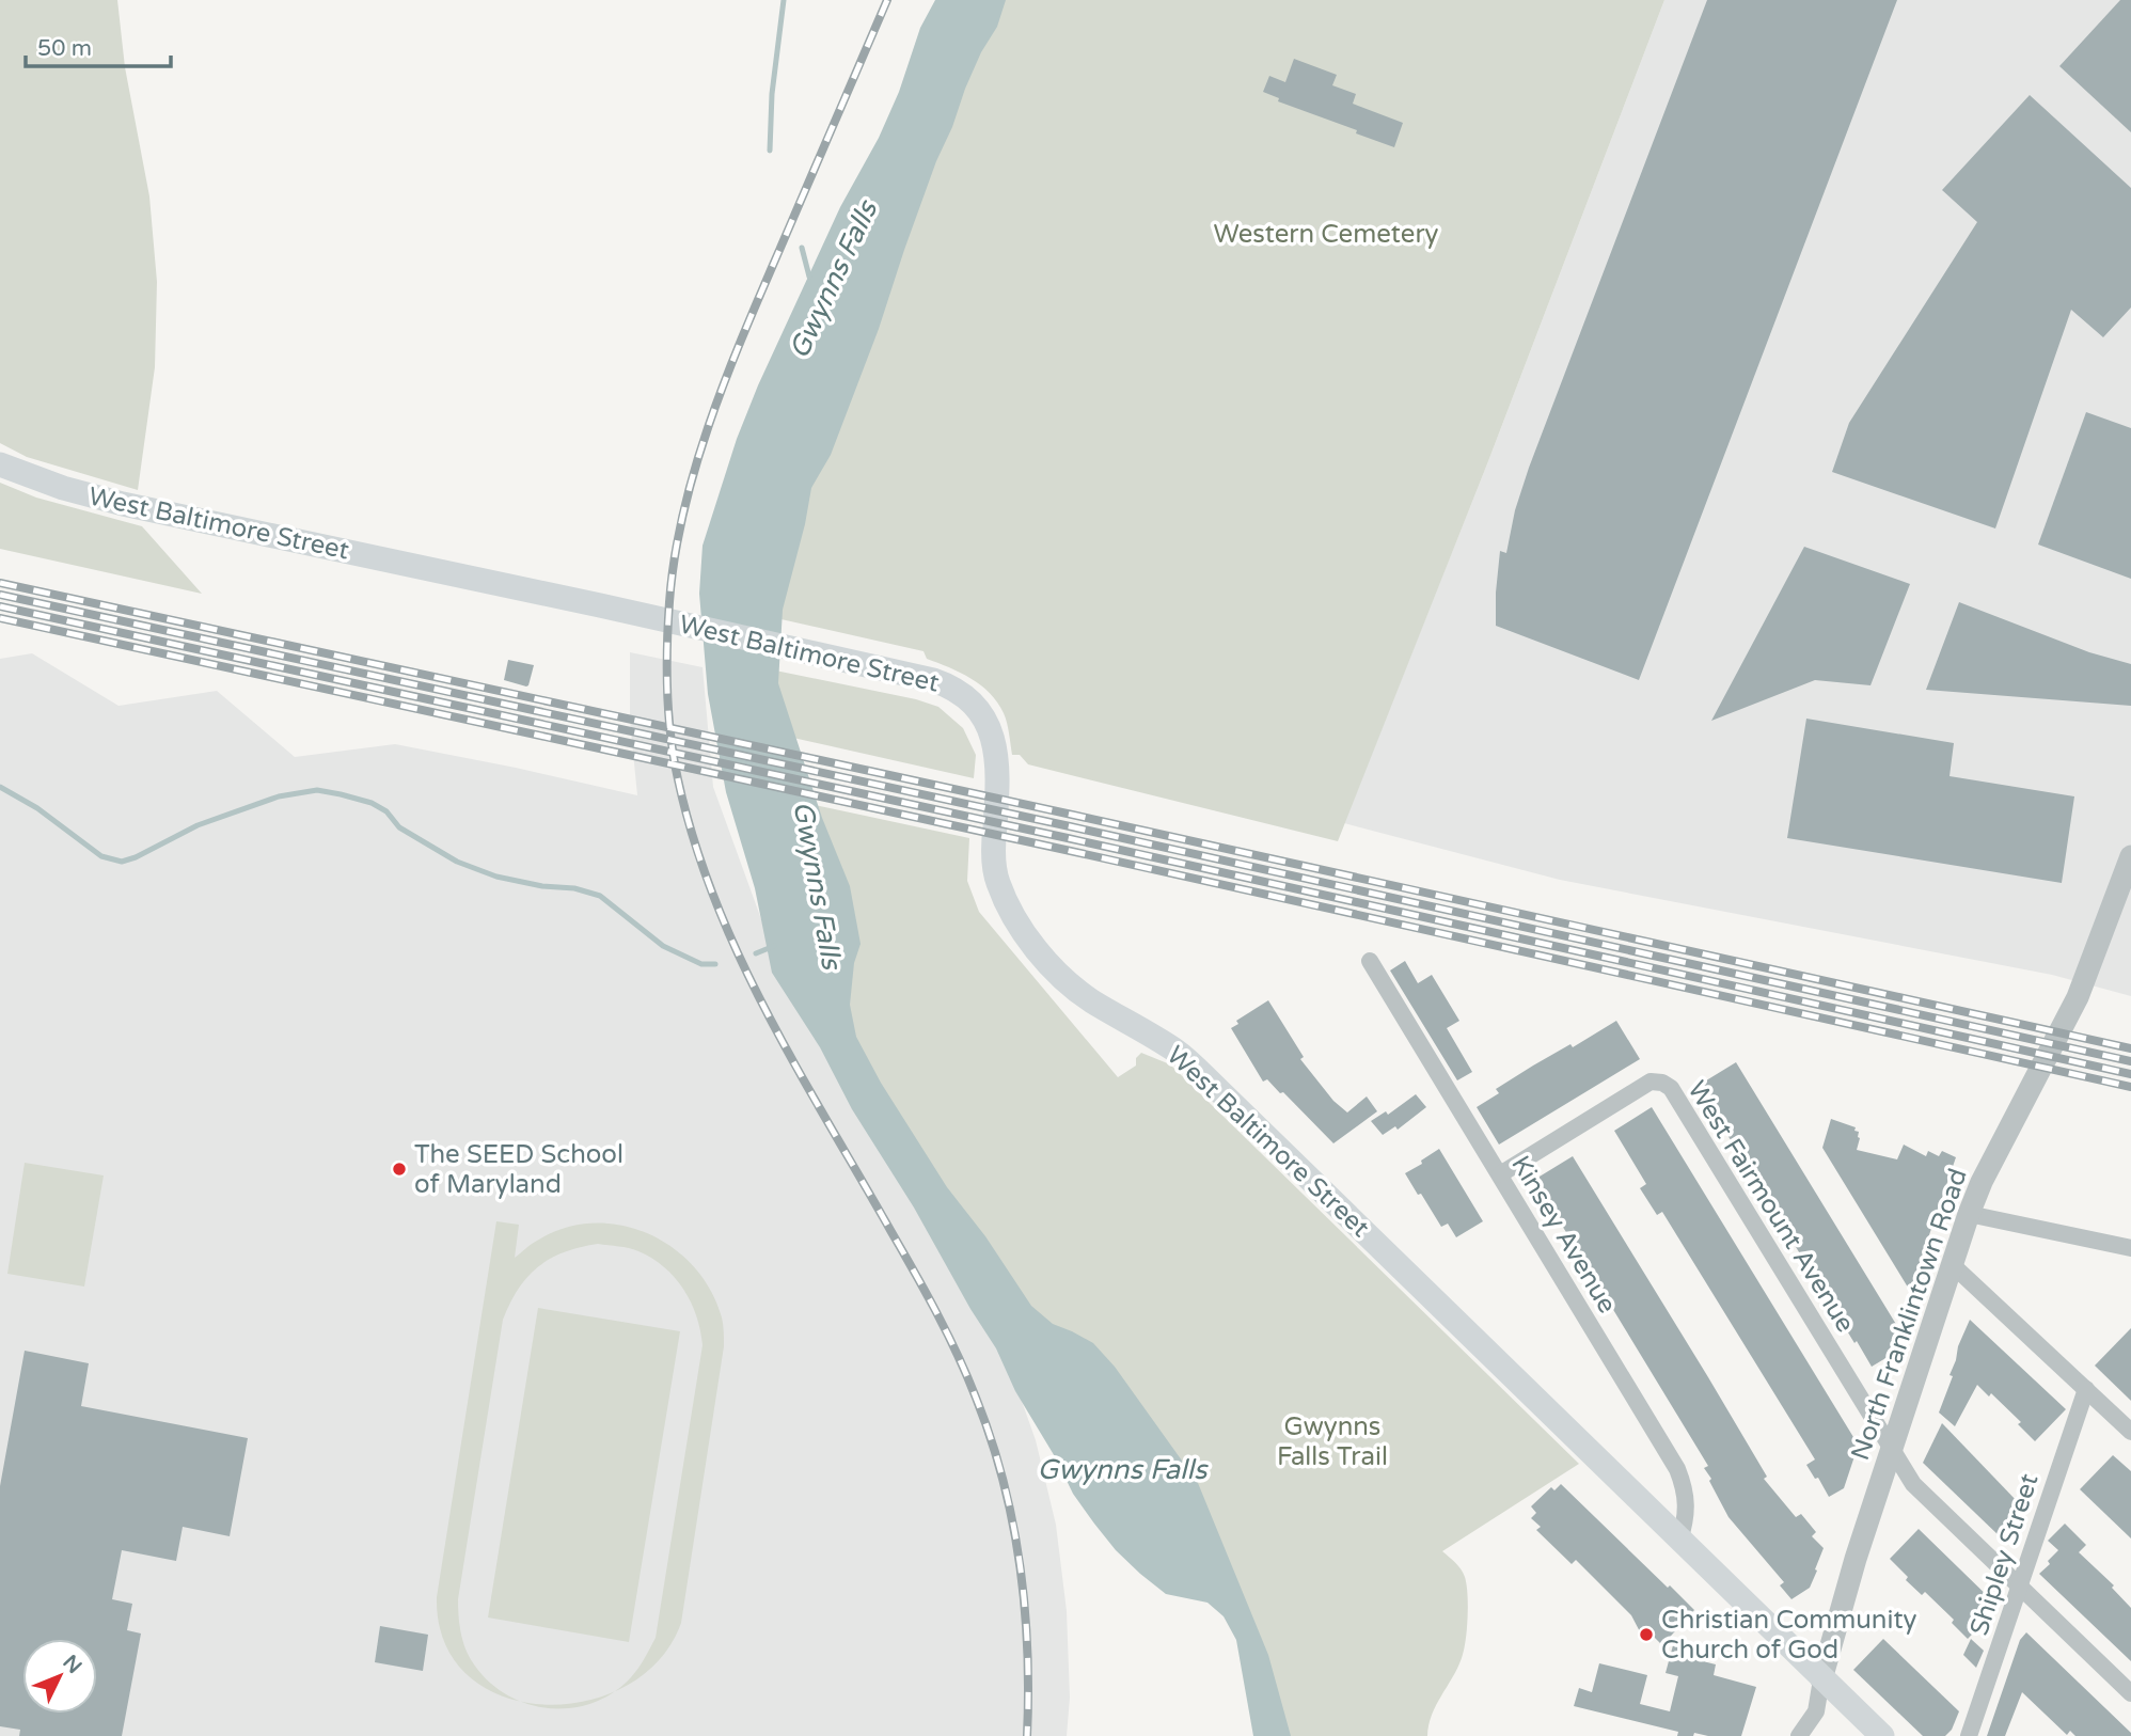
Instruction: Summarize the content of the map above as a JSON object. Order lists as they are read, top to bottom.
{
  "streets": {
    "main road": ["West Baltimore Street"],
    "street": [
      "West Fairmount Avenue",
      "Kinsey Avenue",
      "North Franklintown Road",
      "Shipley Street"
    ]
  },
  "crossings": [
    ["West Baltimore Street", "Kinsey Avenue"],
    ["West Baltimore Street", "North Franklintown Road"],
    ["West Fairmount Avenue", "Kinsey Avenue"],
    ["West Fairmount Avenue", "North Franklintown Road"],
    ["West Fairmount Avenue", "Shipley Street"]
  ],
  "water": ["Gwynns Falls"],
  "parks": ["Western Cemetery", "Gwynns Falls Trail"],
  "places": ["The SEED School of Maryland", "Christian Community Church of God"],
  "scale_bar": "50 m",
  "north": "top right"
}
